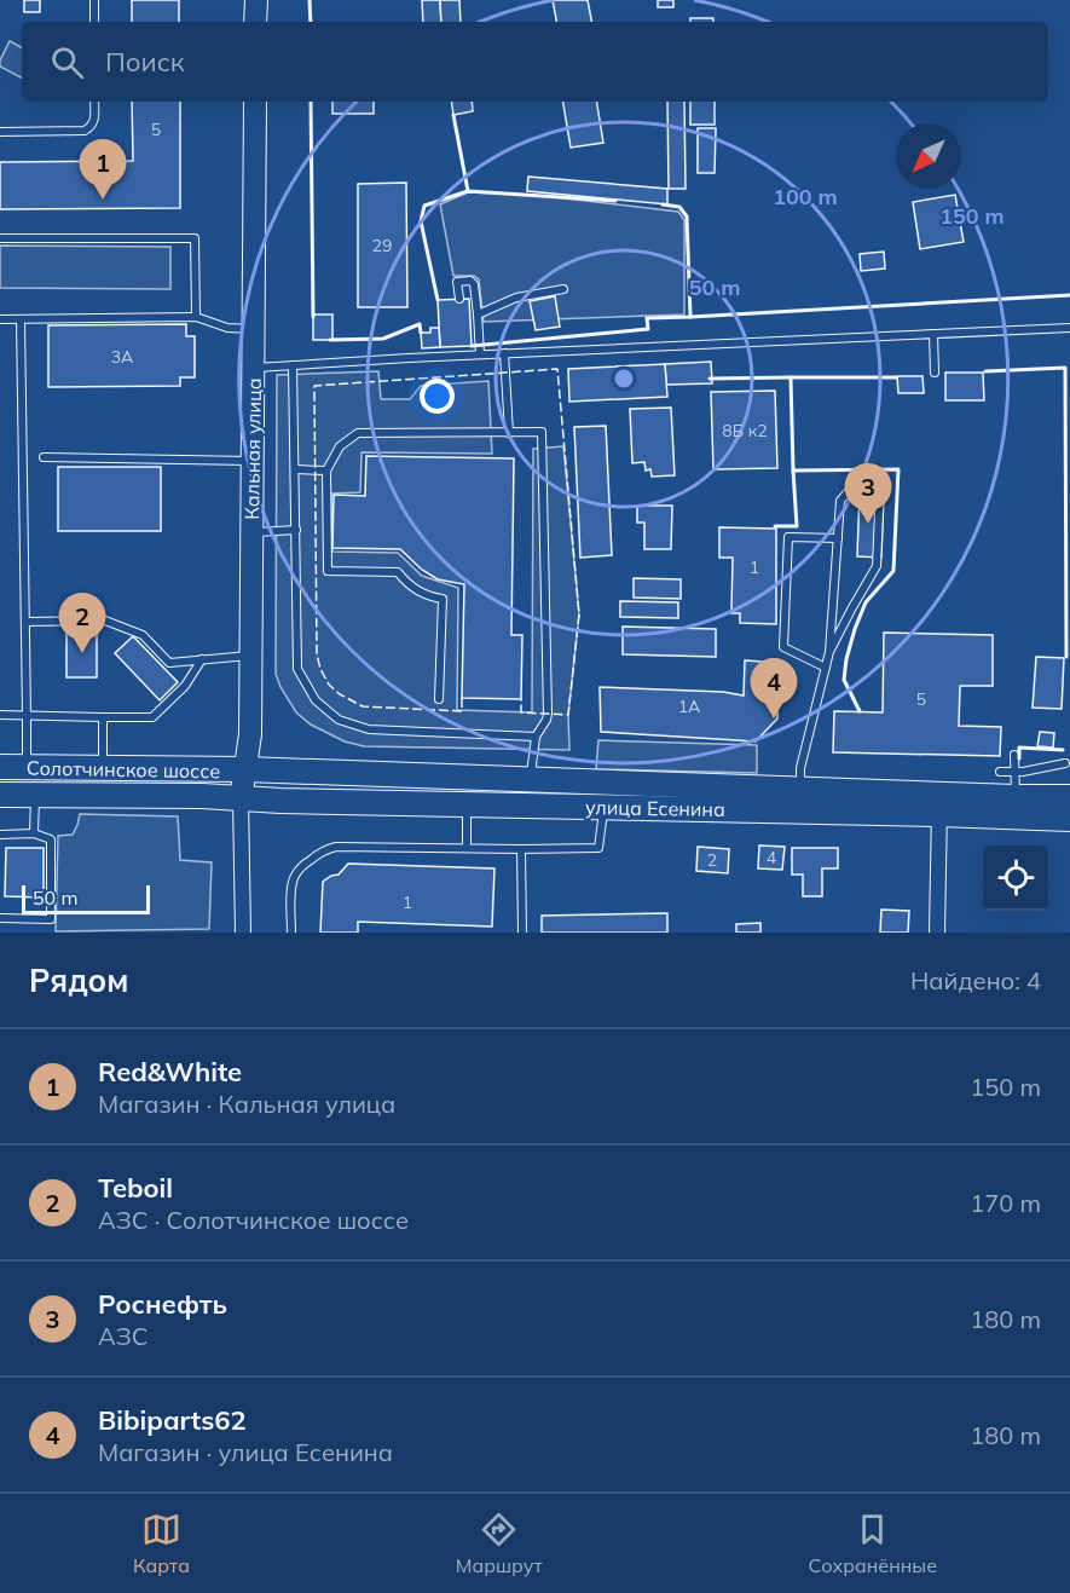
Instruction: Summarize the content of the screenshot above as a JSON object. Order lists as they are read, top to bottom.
{
  "streets": {
    "main road": ["Солотчинское шоссе", "улица Есенина"],
    "street": ["Кальная улица"]
  },
  "crossings": [
    ["Кальная улица", "Солотчинское шоссе"],
    ["Кальная улица", "улица Есенина"],
    ["Солотчинское шоссе", "улица Есенина"]
  ],
  "house_numbers": [
    "5",
    "29",
    "3А",
    "8Б к2",
    "1",
    "5",
    "1А",
    "4",
    "2",
    "1"
  ],
  "scale_bar": "50 m",
  "north": "bottom left",
  "page": {
    "search": "Поиск",
    "pins": [
      "1",
      "3",
      "2",
      "4"
    ],
    "scale": "50 m",
    "heading": ["Рядом", "Найдено: 4"],
    "list": [
      {
        "mark": "1",
        "name": "Red&White",
        "note": "Магазин · Кальная улица",
        "value": "150 m"
      },
      {
        "mark": "2",
        "name": "Teboil",
        "note": "АЗС · Солотчинское шоссе",
        "value": "170 m"
      },
      {
        "mark": "3",
        "name": "Роснефть",
        "note": "АЗС",
        "value": "180 m"
      },
      {
        "mark": "4",
        "name": "Bibiparts62",
        "note": "Магазин · улица Есенина",
        "value": "180 m"
      }
    ],
    "nav": ["Карта", "Маршрут", "Сохранённые"]
  },
  "rings": ["100 m", "150 m", "50 m"]
}
